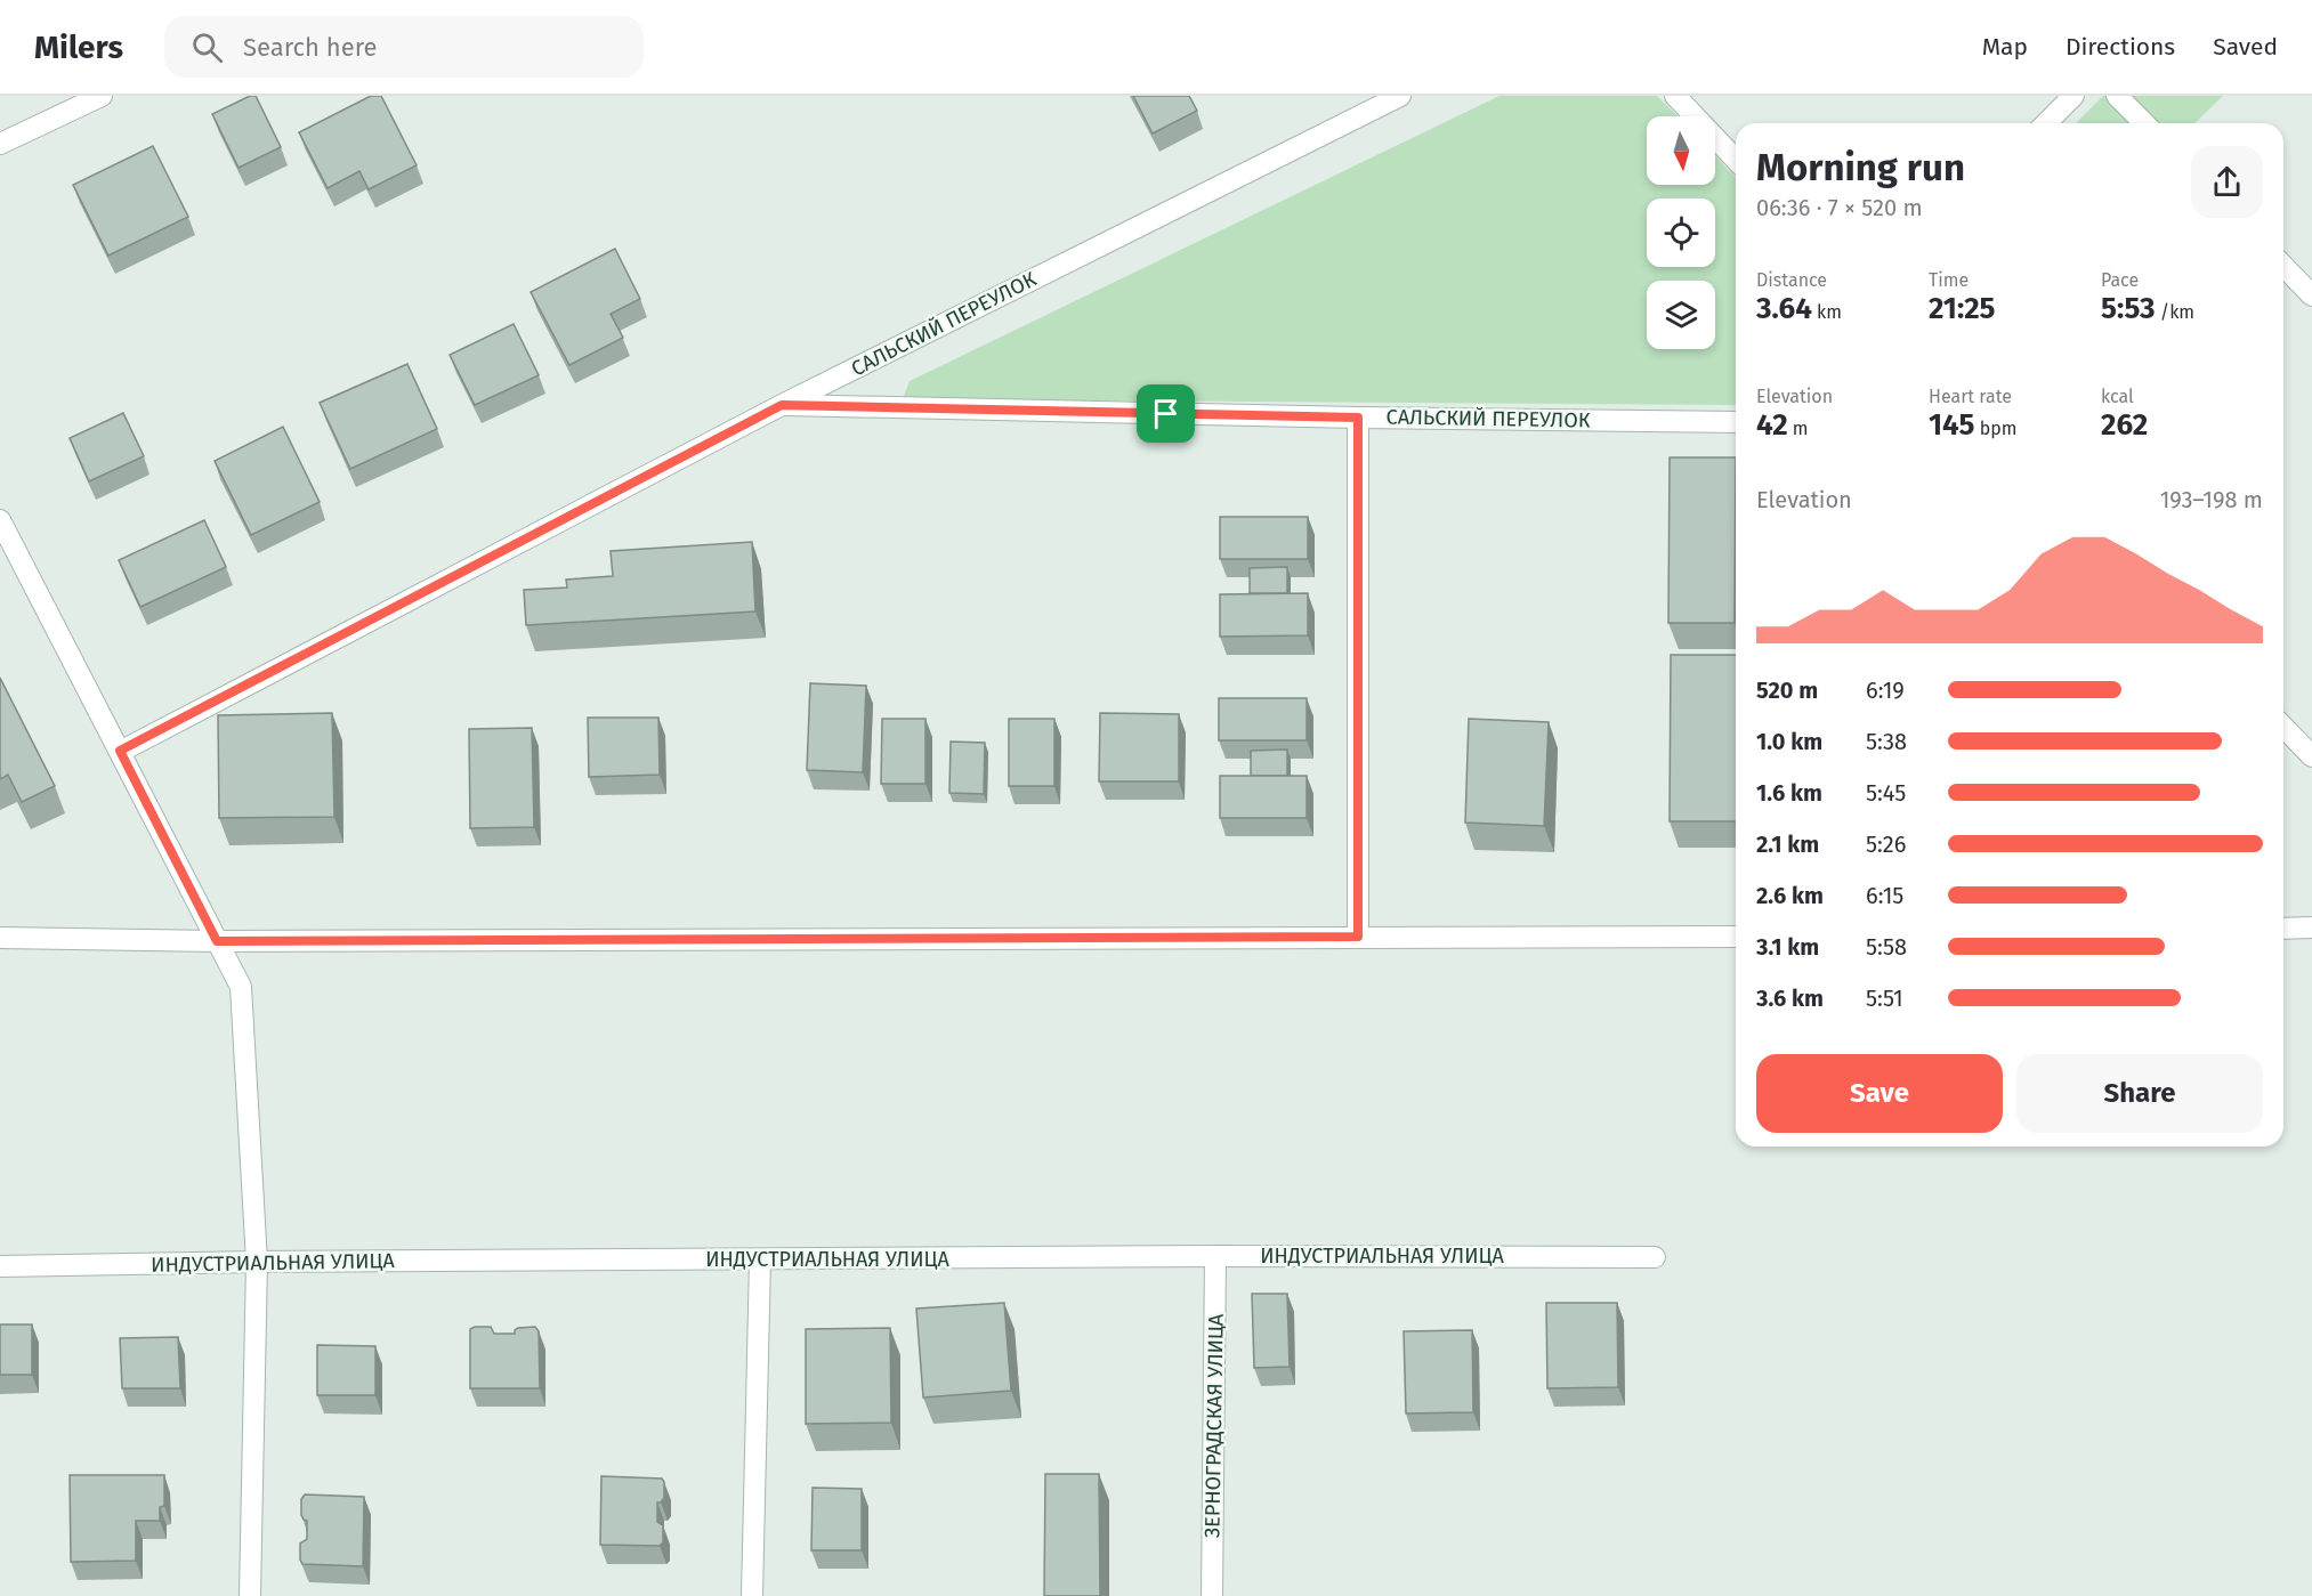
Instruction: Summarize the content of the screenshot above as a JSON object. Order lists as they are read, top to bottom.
{
  "streets": {
    "street": ["САЛЬСКИЙ ПЕРЕУЛОК", "ИНДУСТРИАЛЬНАЯ УЛИЦА", "ЗЕРНОГРАДСКАЯ УЛИЦА"]
  },
  "crossings": [
    ["ИНДУСТРИАЛЬНАЯ УЛИЦА", "ЗЕРНОГРАДСКАЯ УЛИЦА"]
  ],
  "north": "bottom",
  "page": {
    "header": "Milers",
    "search": "Search here",
    "nav": ["Map", "Directions", "Saved"],
    "heading": ["Morning run", "06:36 · 7 × 520 m"],
    "stats": [
      ["Distance", "3.64 km"],
      ["Time", "21:25"],
      ["Pace", "5:53 /km"],
      ["Elevation", "42 m"],
      ["Heart rate", "145 bpm"],
      ["kcal", "262"]
    ],
    "chart": ["Elevation", "193–198 m"],
    "list": [
      {
        "name": "520 m",
        "note": "6:19"
      },
      {
        "name": "1.0 km",
        "note": "5:38"
      },
      {
        "name": "1.6 km",
        "note": "5:45"
      },
      {
        "name": "2.1 km",
        "note": "5:26"
      },
      {
        "name": "2.6 km",
        "note": "6:15"
      },
      {
        "name": "3.1 km",
        "note": "5:58"
      },
      {
        "name": "3.6 km",
        "note": "5:51"
      }
    ],
    "buttons": ["Save", "Share"]
  }
}
